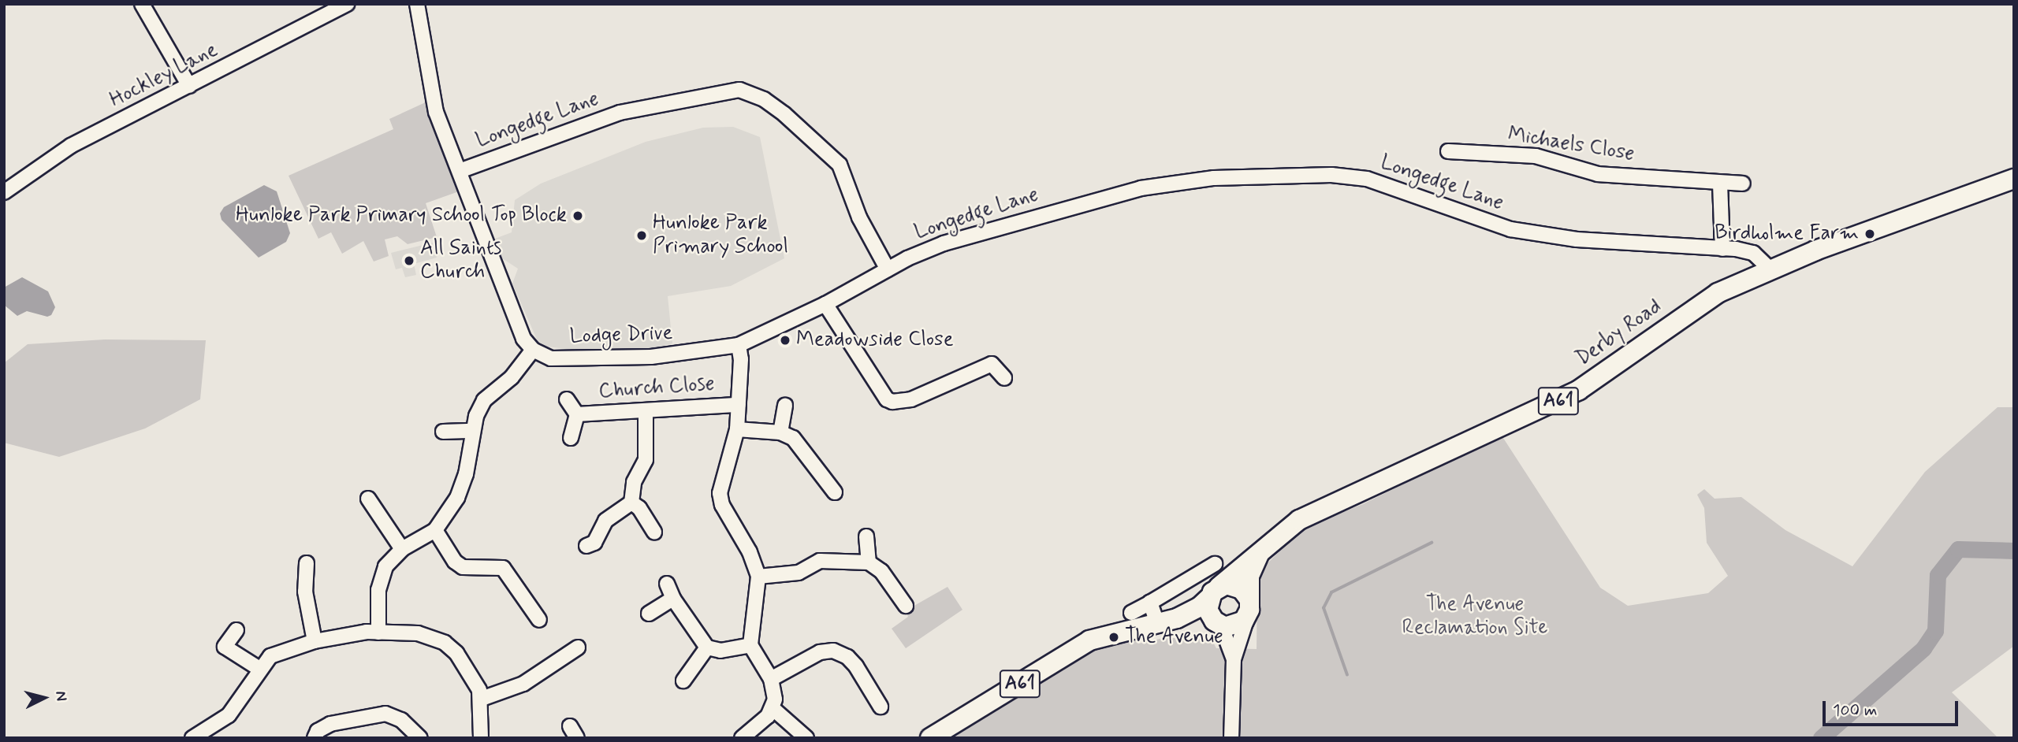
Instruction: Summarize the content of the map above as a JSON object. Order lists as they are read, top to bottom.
{
  "streets": {
    "highway": ["Derby Road", "A61"],
    "street": [
      "Hockley Lane",
      "Longedge Lane",
      "Michaels Close",
      "Lodge Drive",
      "Church Close"
    ]
  },
  "crossings": [
    ["Longedge Lane", "Derby Road"],
    ["Longedge Lane", "Lodge Drive"]
  ],
  "parks": ["The Avenue Reclamation Site"],
  "places": [
    "Hunloke Park Primary School Top Block",
    "Birdholme Farm",
    "Hunloke Park Primary School",
    "All Saints Church",
    "Meadowside Close",
    "The Avenue"
  ],
  "scale_bar": "100 m",
  "north": "right"
}
